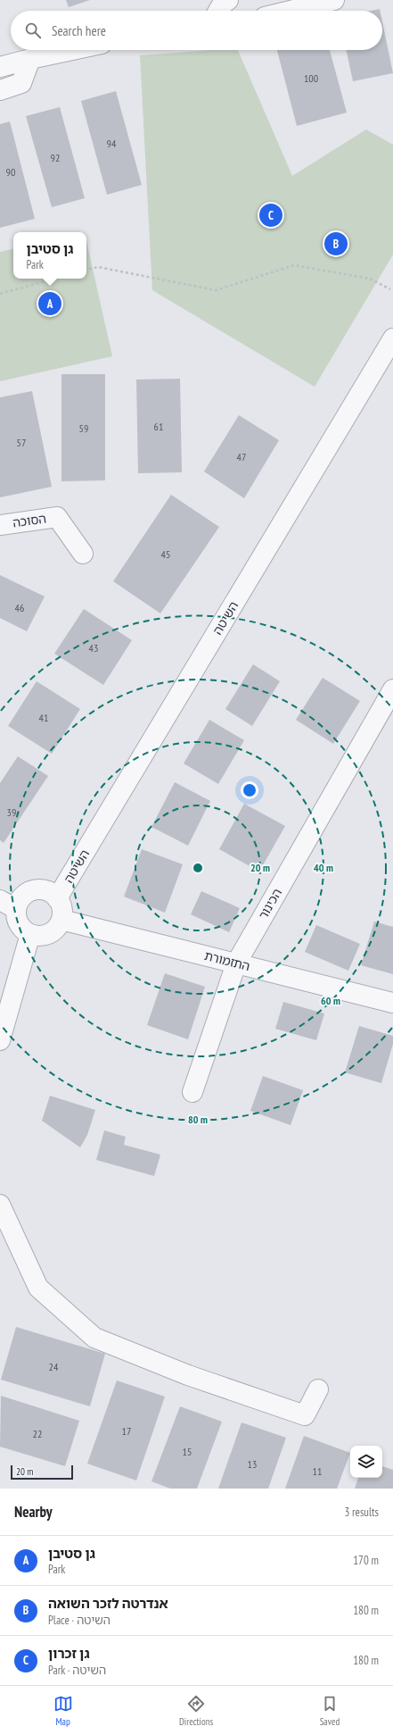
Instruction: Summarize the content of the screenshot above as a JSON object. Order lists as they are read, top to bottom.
{
  "streets": {
    "street": [
      "הסוכה",
      "השיטה",
      "הכינור",
      "התזמורת"
    ]
  },
  "crossings": [
    ["השיטה", "התזמורת"],
    ["הכינור", "התזמורת"]
  ],
  "house_numbers": [
    "100",
    "94",
    "92",
    "90",
    "61",
    "59",
    "57",
    "47",
    "45",
    "46",
    "43",
    "41",
    "39",
    "24",
    "17",
    "22",
    "15",
    "13",
    "11"
  ],
  "scale_bar": "20 m",
  "page": {
    "search": "Search here",
    "pins": ["C", "B", "A"],
    "popup": ["גן סטיבן", "Park"],
    "scale": "20 m",
    "heading": ["Nearby", "3 results"],
    "list": [
      {
        "mark": "A",
        "name": "גן סטיבן",
        "note": "Park",
        "value": "170 m"
      },
      {
        "mark": "B",
        "name": "אנדרטה לזכר השואה",
        "note": "Place · השיטה",
        "value": "180 m"
      },
      {
        "mark": "C",
        "name": "גן זכרון",
        "note": "Park · השיטה",
        "value": "180 m"
      }
    ],
    "nav": ["Map", "Directions", "Saved"]
  },
  "rings": [
    "20 m",
    "40 m",
    "60 m",
    "80 m"
  ]
}
